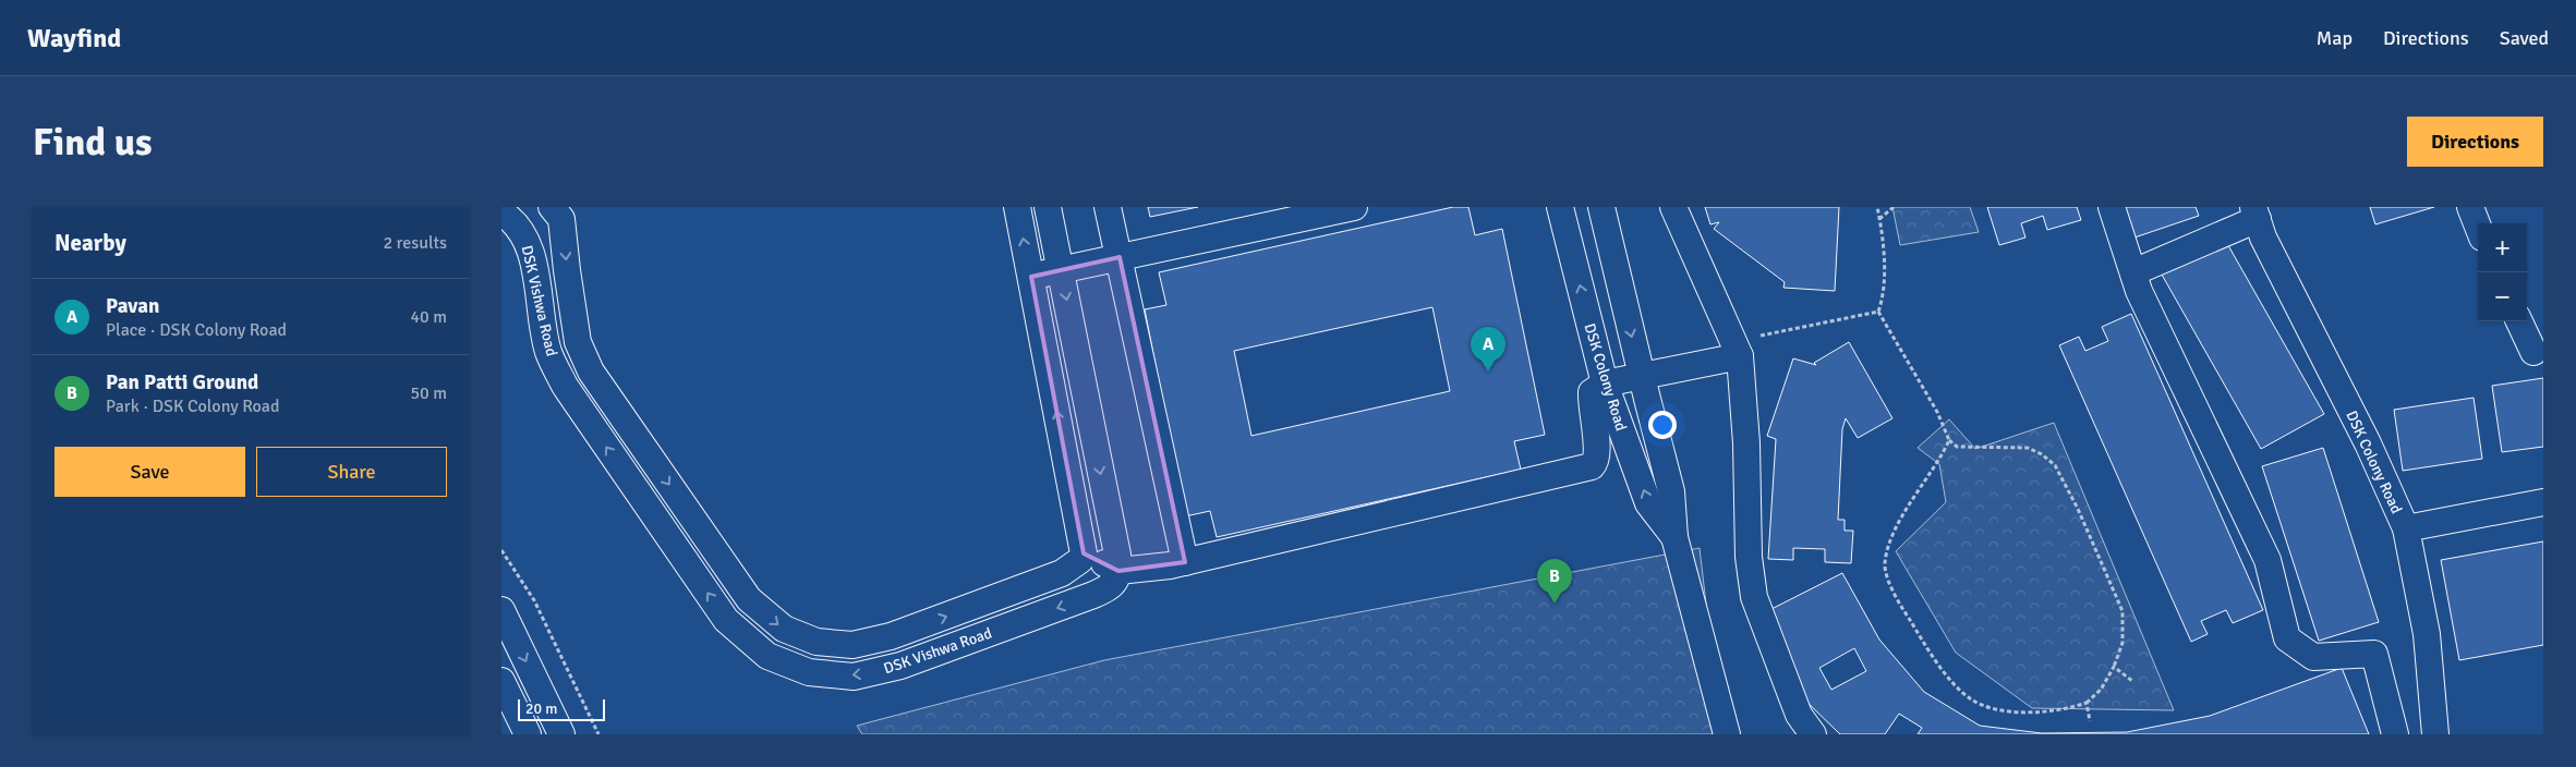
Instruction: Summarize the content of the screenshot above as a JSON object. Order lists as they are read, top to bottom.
{
  "streets": {
    "street": ["DSK Vishwa Road", "DSK Colony Road"]
  },
  "scale_bar": "20 m",
  "page": {
    "header": "Wayfind",
    "nav": ["Map", "Directions", "Saved"],
    "buttons": [
      "Directions",
      ["Save", "Share"]
    ],
    "title": "Find us",
    "heading": ["Nearby", "2 results"],
    "map_buttons": ["+", "−"],
    "list": [
      {
        "mark": "A",
        "name": "Pavan",
        "note": "Place · DSK Colony Road",
        "value": "40 m"
      },
      {
        "mark": "B",
        "name": "Pan Patti Ground",
        "note": "Park · DSK Colony Road",
        "value": "50 m"
      }
    ],
    "pins": ["A", "B"],
    "scale": "20 m"
  }
}
